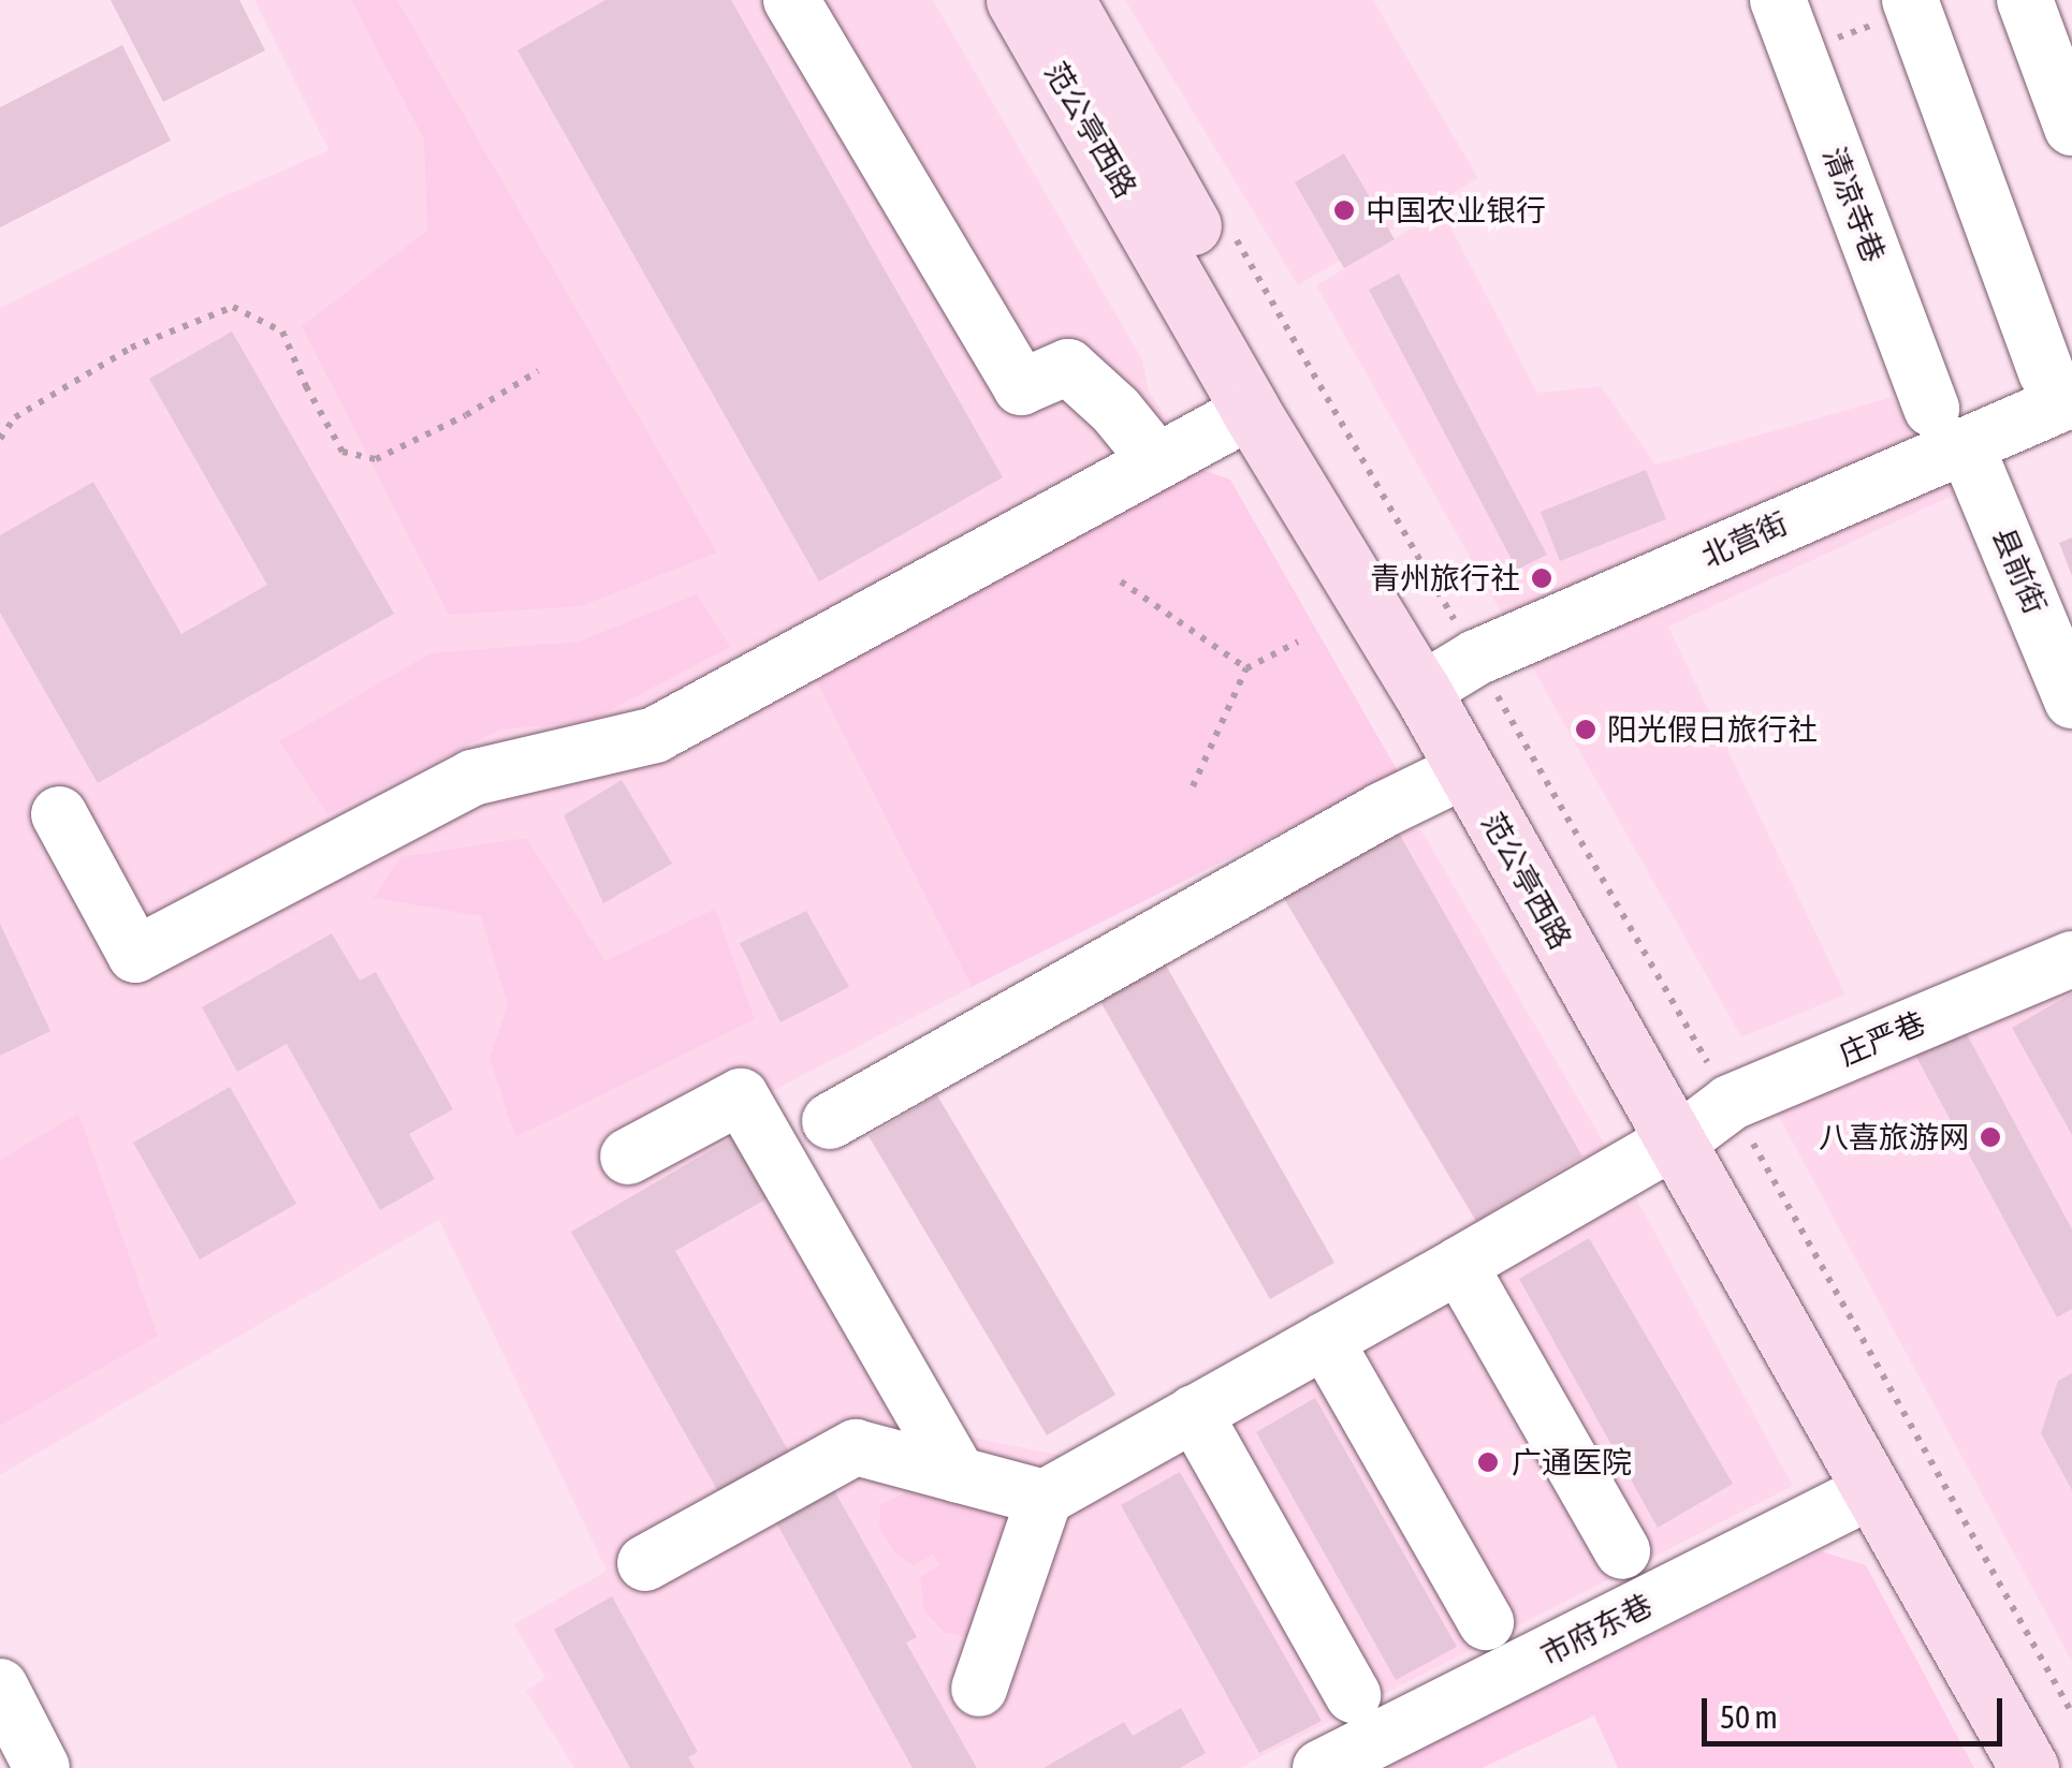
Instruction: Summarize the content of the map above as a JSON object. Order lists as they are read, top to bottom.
{
  "streets": {
    "main road": ["范公亭西路"],
    "street": [
      "清凉寺巷",
      "北营街",
      "县前街",
      "庄严巷",
      "市府东巷"
    ]
  },
  "crossings": [
    ["范公亭西路", "北营街"],
    ["范公亭西路", "庄严巷"],
    ["范公亭西路", "市府东巷"],
    ["清凉寺巷", "北营街"],
    ["清凉寺巷", "县前街"],
    ["北营街", "县前街"]
  ],
  "places": [
    "中国农业银行",
    "青州旅行社",
    "阳光假日旅行社",
    "八喜旅游网",
    "广通医院"
  ],
  "scale_bar": "50 m"
}
